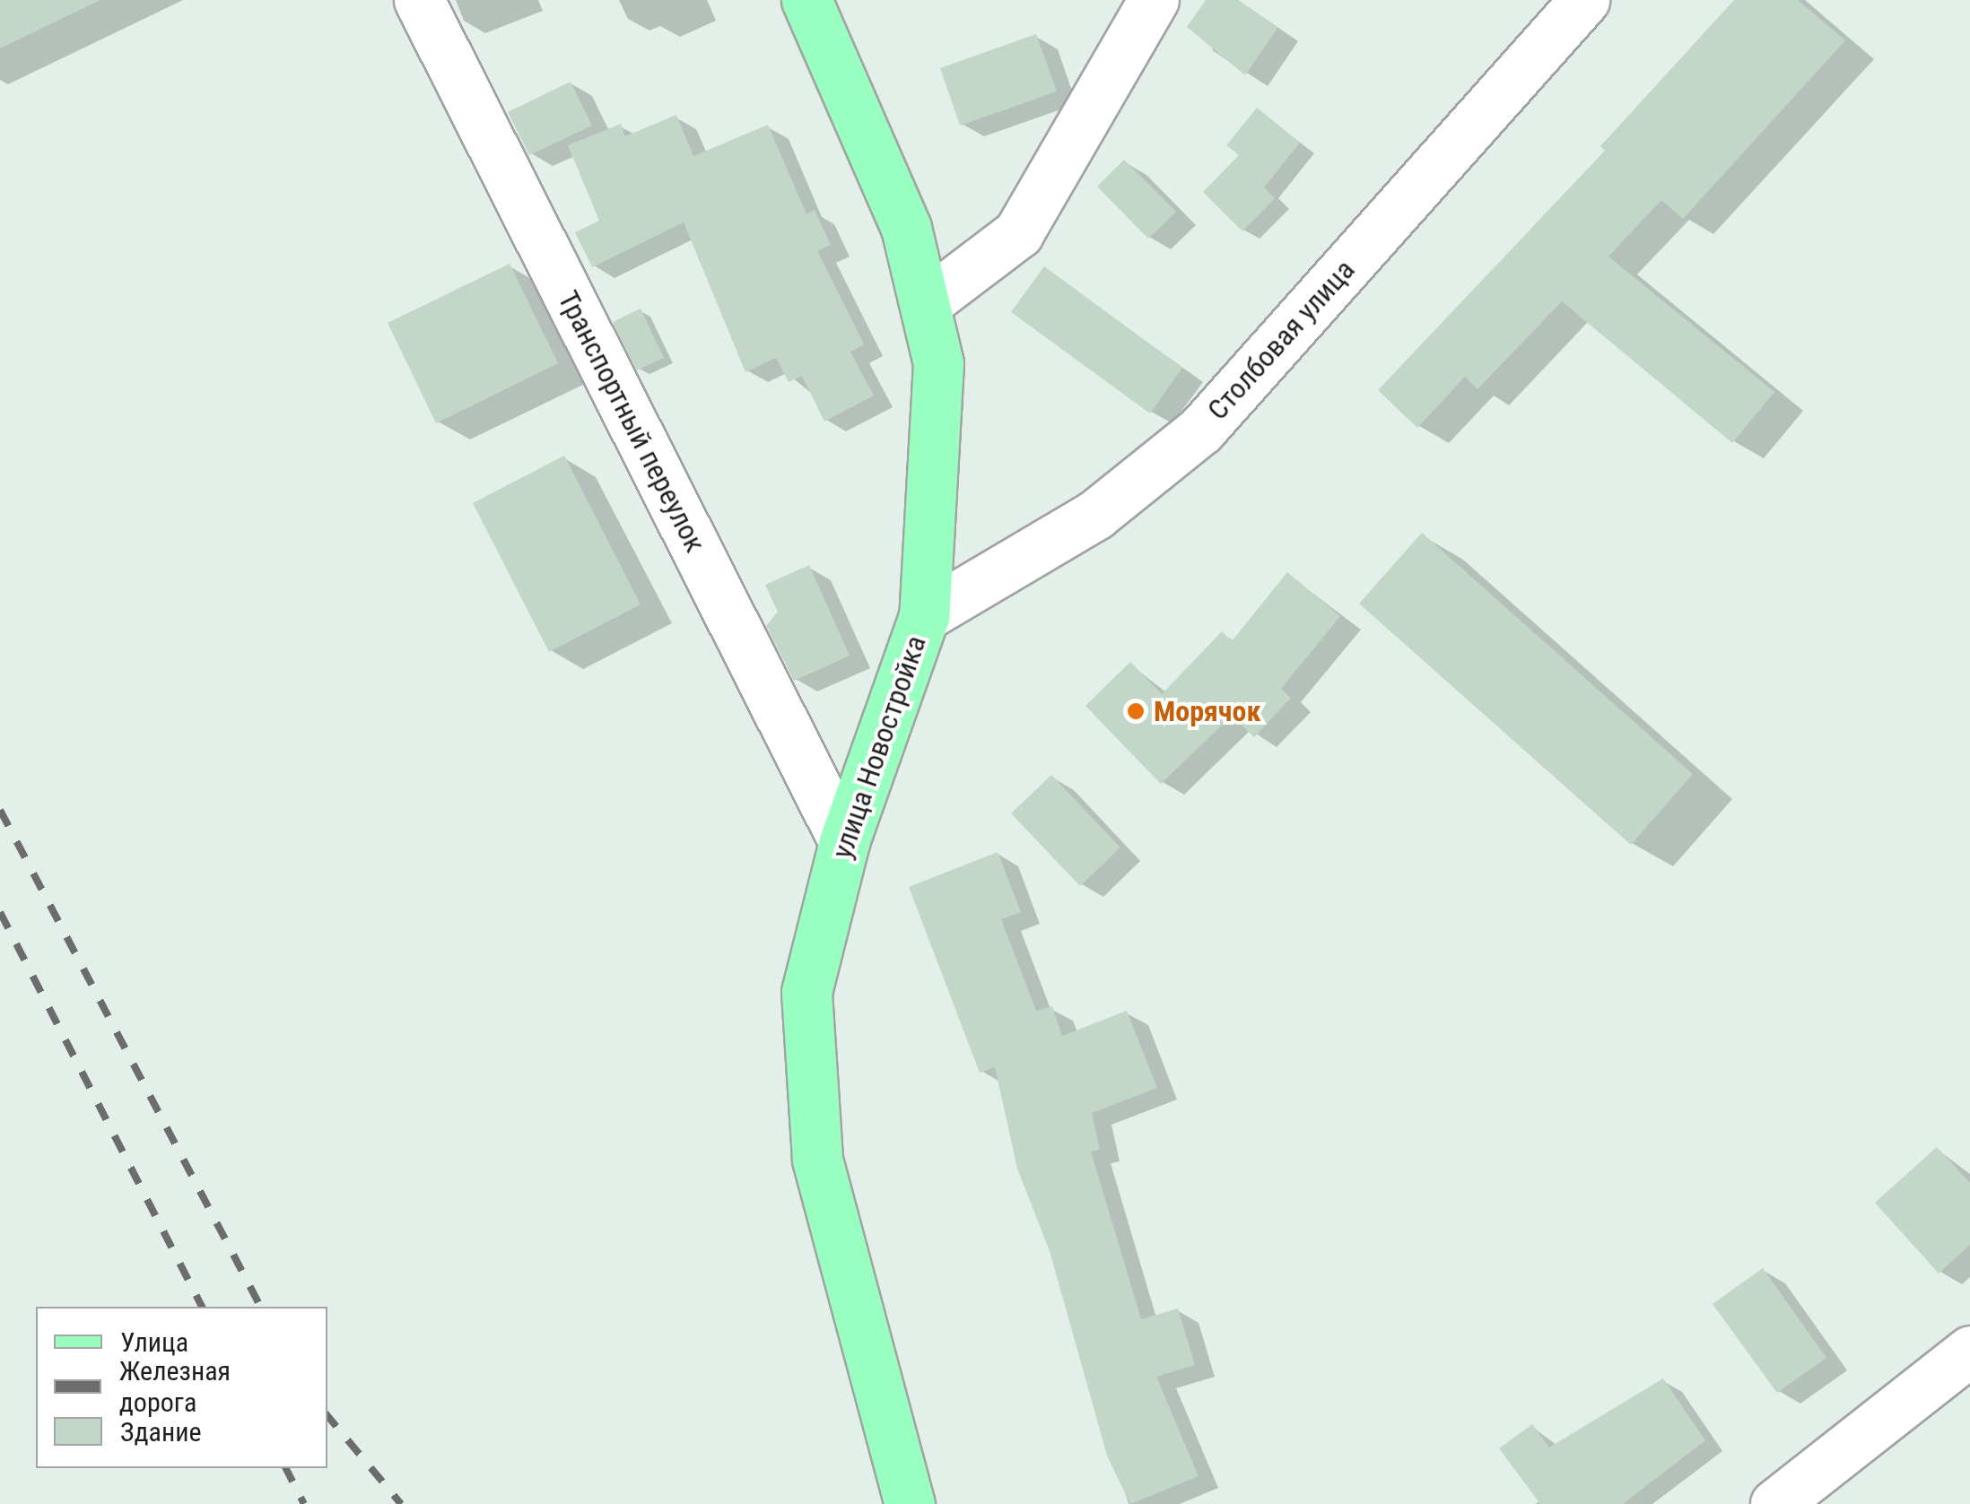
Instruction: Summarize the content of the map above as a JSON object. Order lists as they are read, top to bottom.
{
  "streets": {
    "main road": ["улица Новостройка"],
    "street": ["Столбовая улица", "Транспортный переулок"]
  },
  "crossings": [
    ["Столбовая улица", "улица Новостройка"],
    ["Транспортный переулок", "улица Новостройка"]
  ],
  "places": ["Морячок"],
  "legend": ["Улица", "Железная дорога", "Здание"]
}
